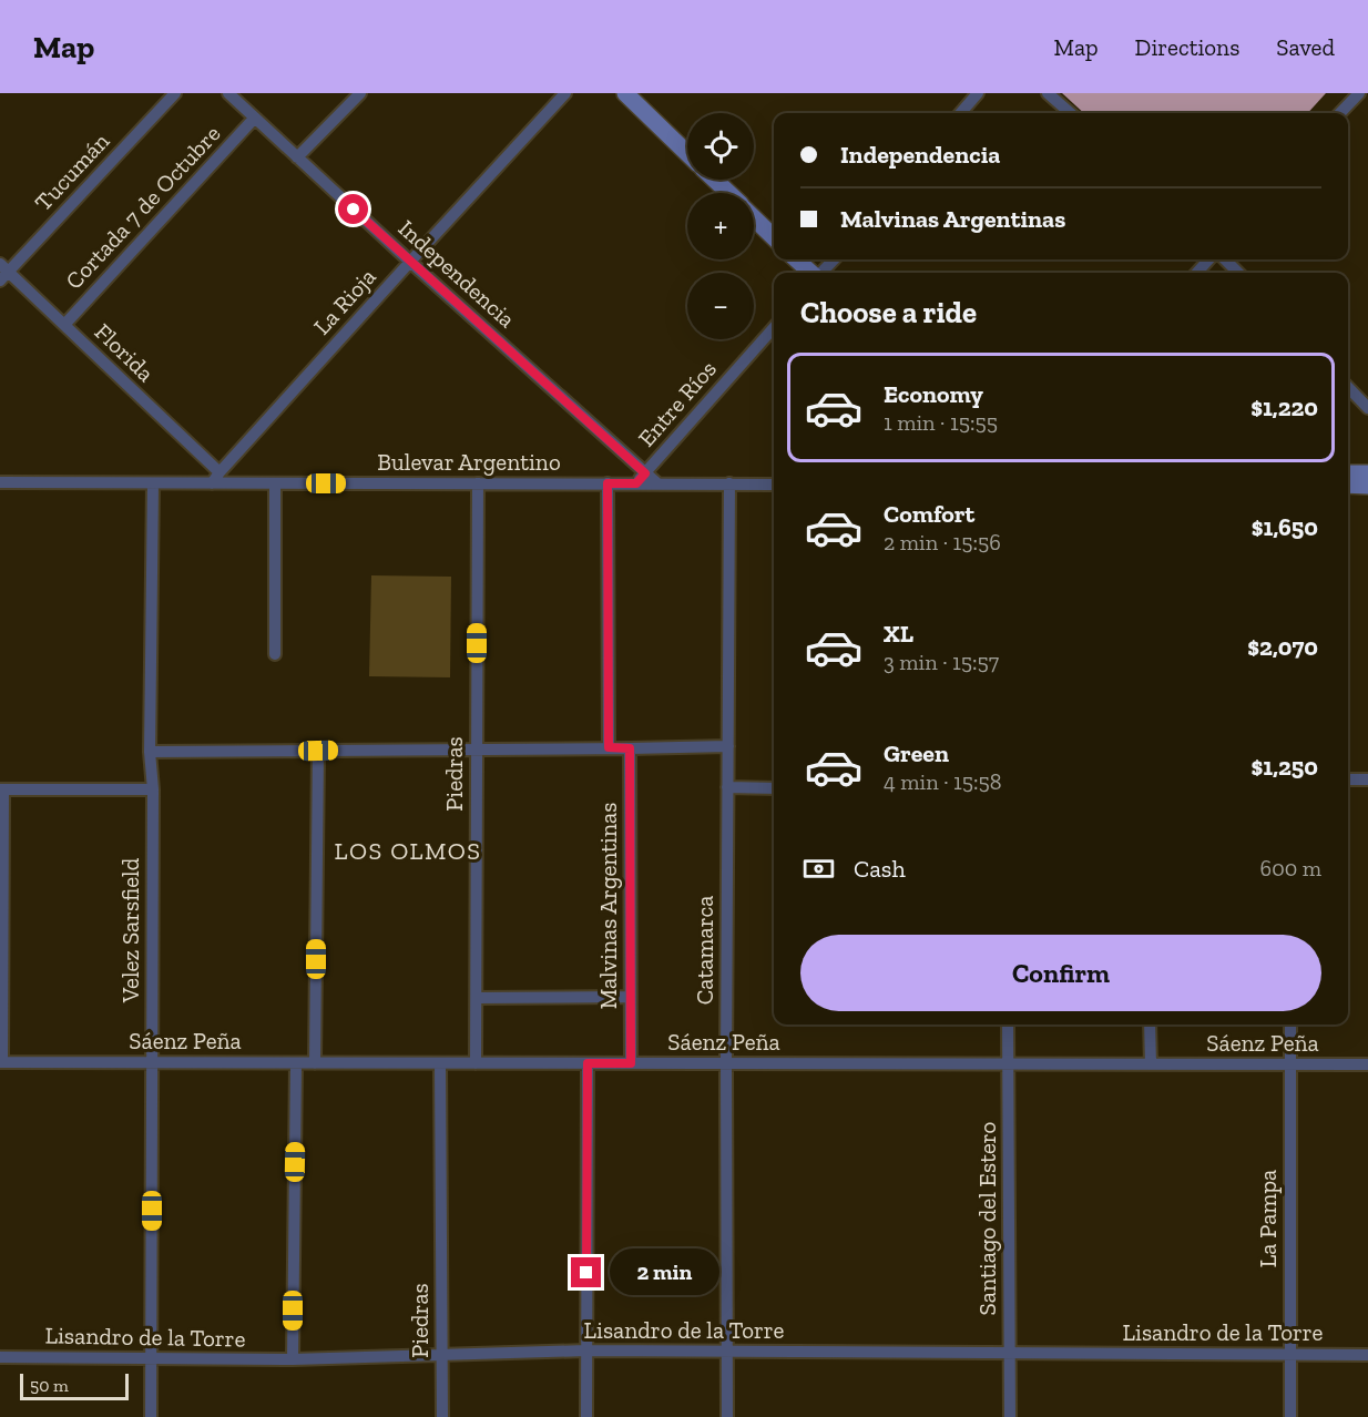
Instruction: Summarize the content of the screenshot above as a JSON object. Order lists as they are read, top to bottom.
{
  "streets": {
    "street": [
      "Tucumán",
      "Cortada 7 de Octubre",
      "Independencia",
      "La Rioja",
      "Florida",
      "Entre Ríos",
      "Bulevar Argentino",
      "Piedras",
      "Malvinas Argentinas",
      "Velez Sarsfield",
      "Catamarca",
      "Sáenz Peña",
      "Santiago del Estero",
      "La Pampa",
      "Lisandro de la Torre"
    ]
  },
  "crossings": [
    ["Tucumán", "Florida"],
    ["Cortada 7 de Octubre", "Independencia"],
    ["Cortada 7 de Octubre", "Florida"],
    ["Independencia", "La Rioja"],
    ["Independencia", "Entre Ríos"],
    ["Independencia", "Bulevar Argentino"],
    ["La Rioja", "Florida"],
    ["La Rioja", "Bulevar Argentino"],
    ["Entre Ríos", "Bulevar Argentino"],
    ["Bulevar Argentino", "Piedras"],
    ["Bulevar Argentino", "Velez Sarsfield"],
    ["Bulevar Argentino", "Catamarca"],
    ["Piedras", "Sáenz Peña"],
    ["Piedras", "Lisandro de la Torre"],
    ["Malvinas Argentinas", "Sáenz Peña"],
    ["Velez Sarsfield", "Sáenz Peña"],
    ["Velez Sarsfield", "Lisandro de la Torre"],
    ["Catamarca", "Sáenz Peña"],
    ["Catamarca", "Lisandro de la Torre"],
    ["Sáenz Peña", "Santiago del Estero"],
    ["Sáenz Peña", "La Pampa"],
    ["Santiago del Estero", "Lisandro de la Torre"],
    ["La Pampa", "Lisandro de la Torre"]
  ],
  "districts": ["LOS OLMOS"],
  "scale_bar": "50 m",
  "page": {
    "header": "Map",
    "nav": ["Map", "Directions", "Saved"],
    "map_buttons": ["+", "−"],
    "banner": ["Independencia", "Malvinas Argentinas"],
    "heading": "Choose a ride",
    "list": [
      {
        "name": "Economy",
        "note": "1 min · 15:55",
        "value": "$1,220"
      },
      {
        "name": "Comfort",
        "note": "2 min · 15:56",
        "value": "$1,650"
      },
      {
        "name": "XL",
        "note": "3 min · 15:57",
        "value": "$2,070"
      },
      {
        "name": "Green",
        "note": "4 min · 15:58",
        "value": "$1,250"
      }
    ],
    "pay": ["Cash", "600 m"],
    "buttons": "Confirm",
    "bubble": "2 min",
    "scale": "50 m"
  }
}
